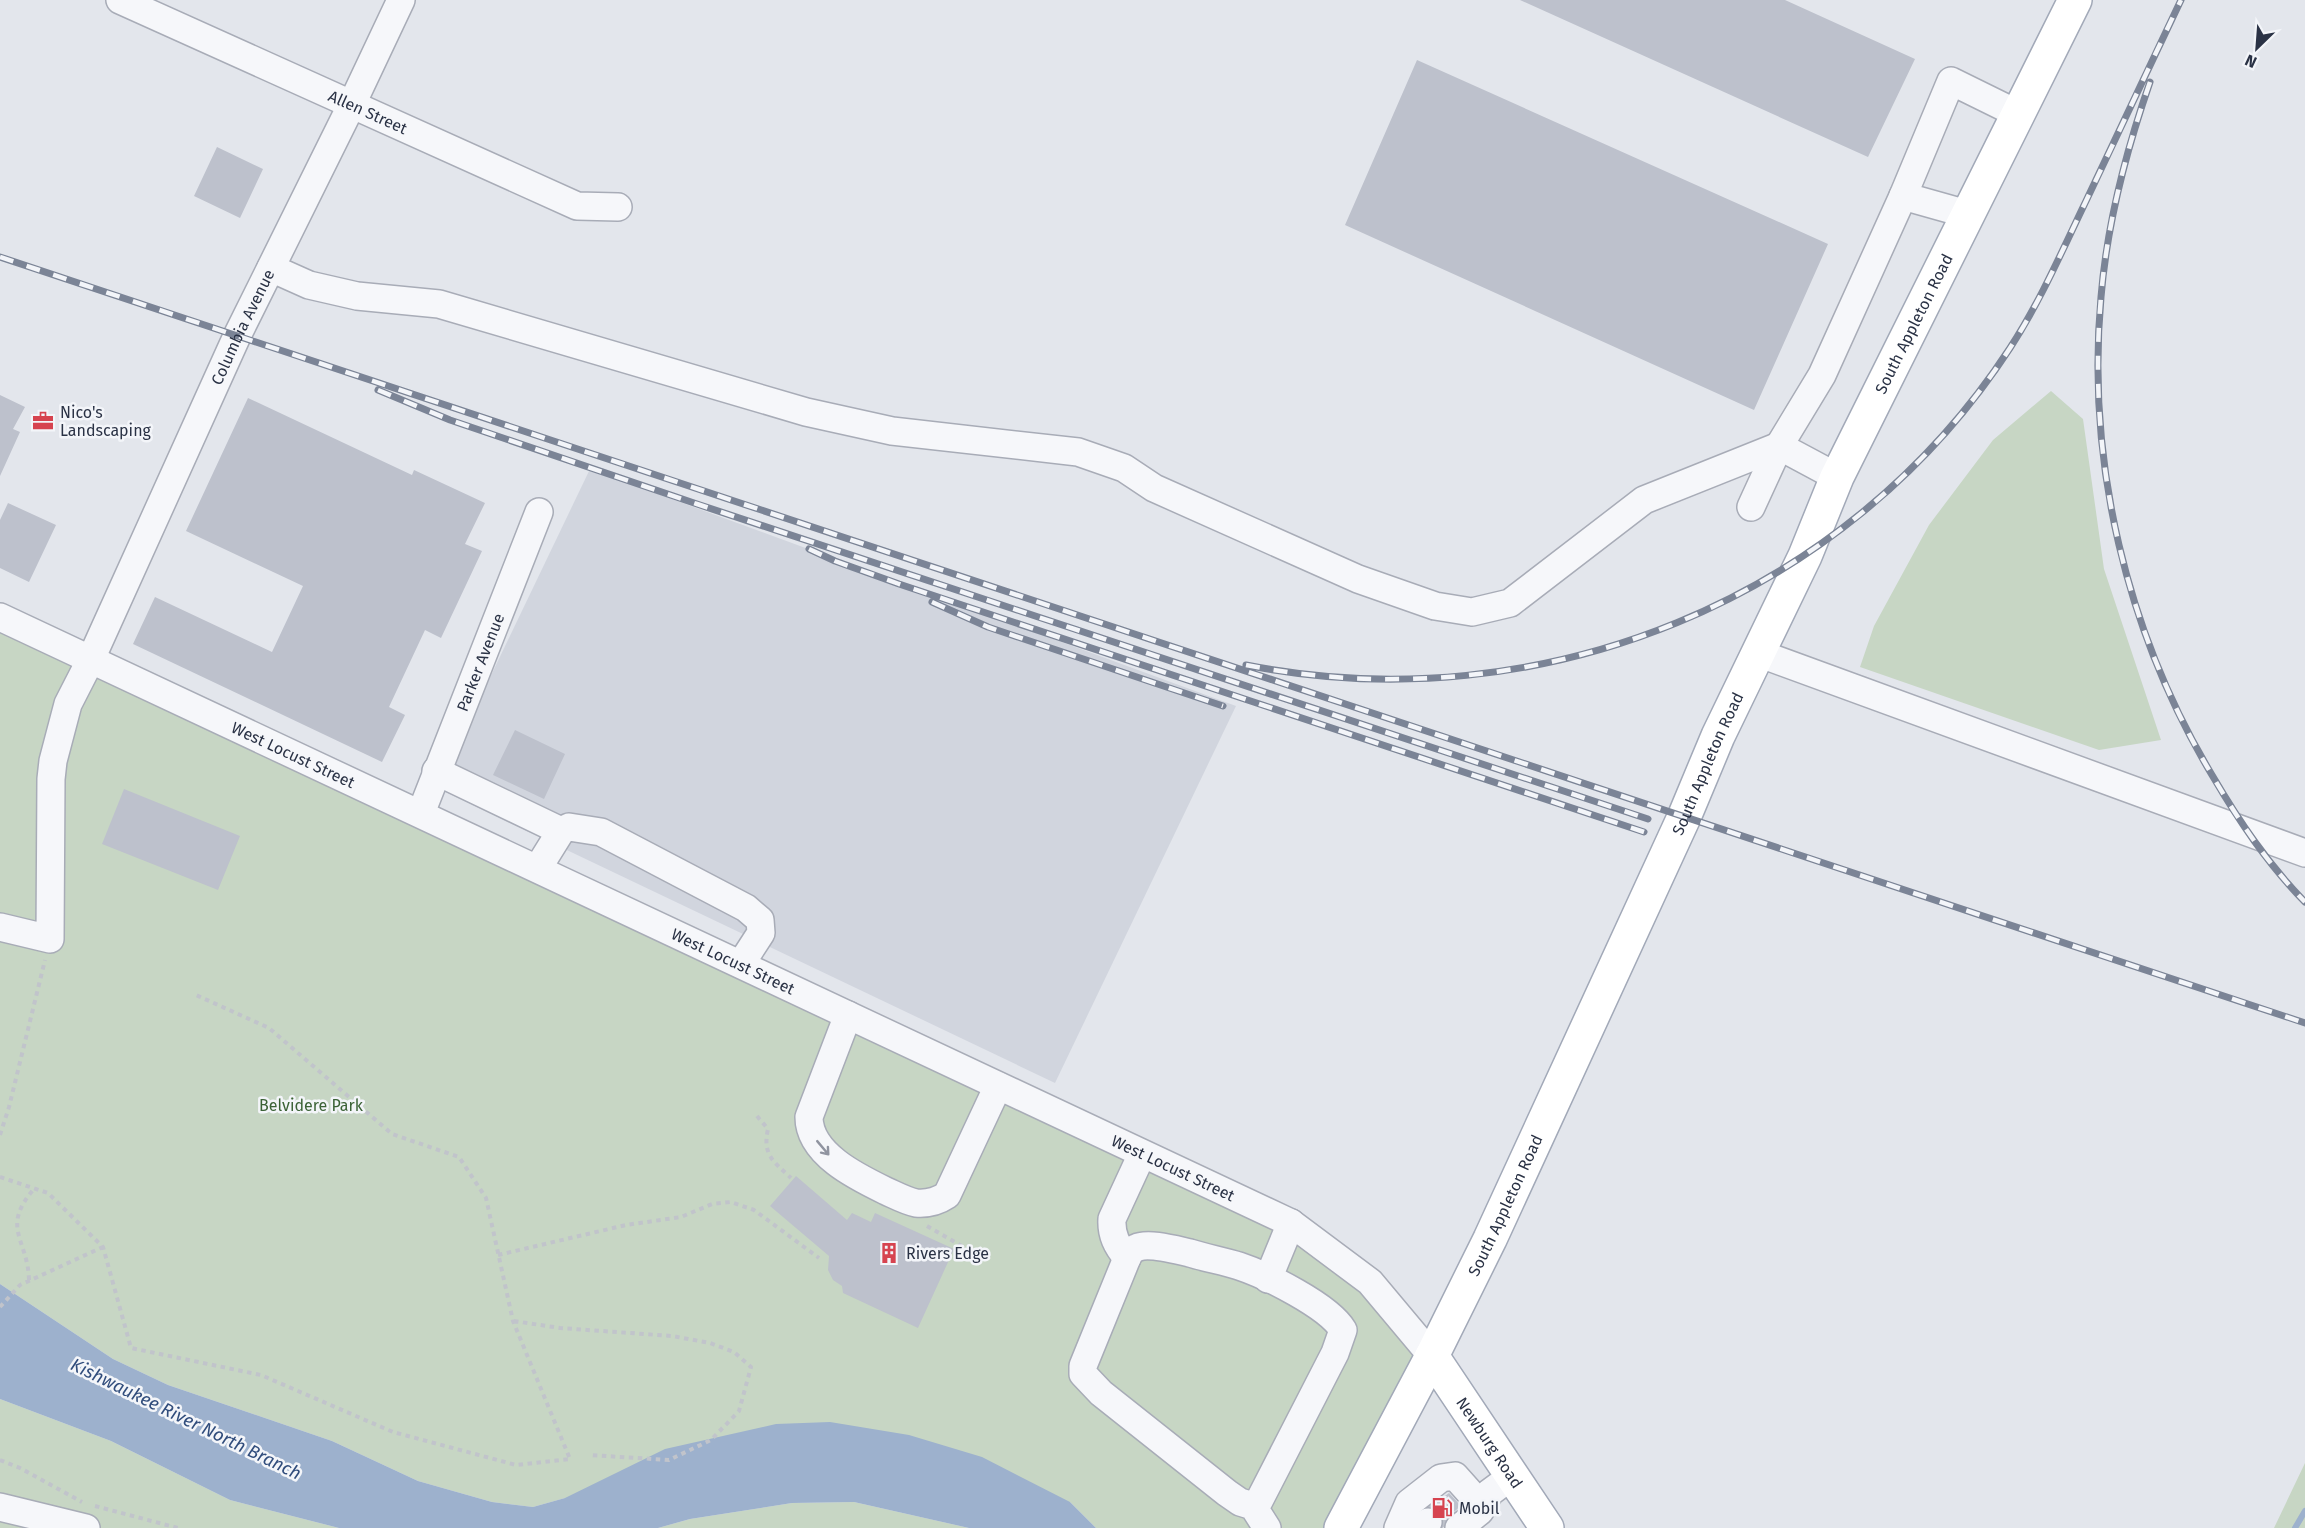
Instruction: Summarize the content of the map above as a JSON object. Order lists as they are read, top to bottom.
{
  "streets": {
    "main road": ["South Appleton Road", "Newburg Road"],
    "street": [
      "Allen Street",
      "Columbia Avenue",
      "Parker Avenue",
      "West Locust Street"
    ]
  },
  "crossings": [
    ["Allen Street", "Columbia Avenue"],
    ["South Appleton Road", "West Locust Street"],
    ["South Appleton Road", "Newburg Road"],
    ["Columbia Avenue", "West Locust Street"],
    ["Parker Avenue", "West Locust Street"],
    ["West Locust Street", "Newburg Road"]
  ],
  "water": ["Kishwaukee River North Branch"],
  "parks": ["Belvidere Park"],
  "places": {
    "office": ["Nico's Landscaping"],
    "building": ["Rivers Edge"],
    "fuel station": ["Mobil"]
  },
  "north": "bottom left"
}
